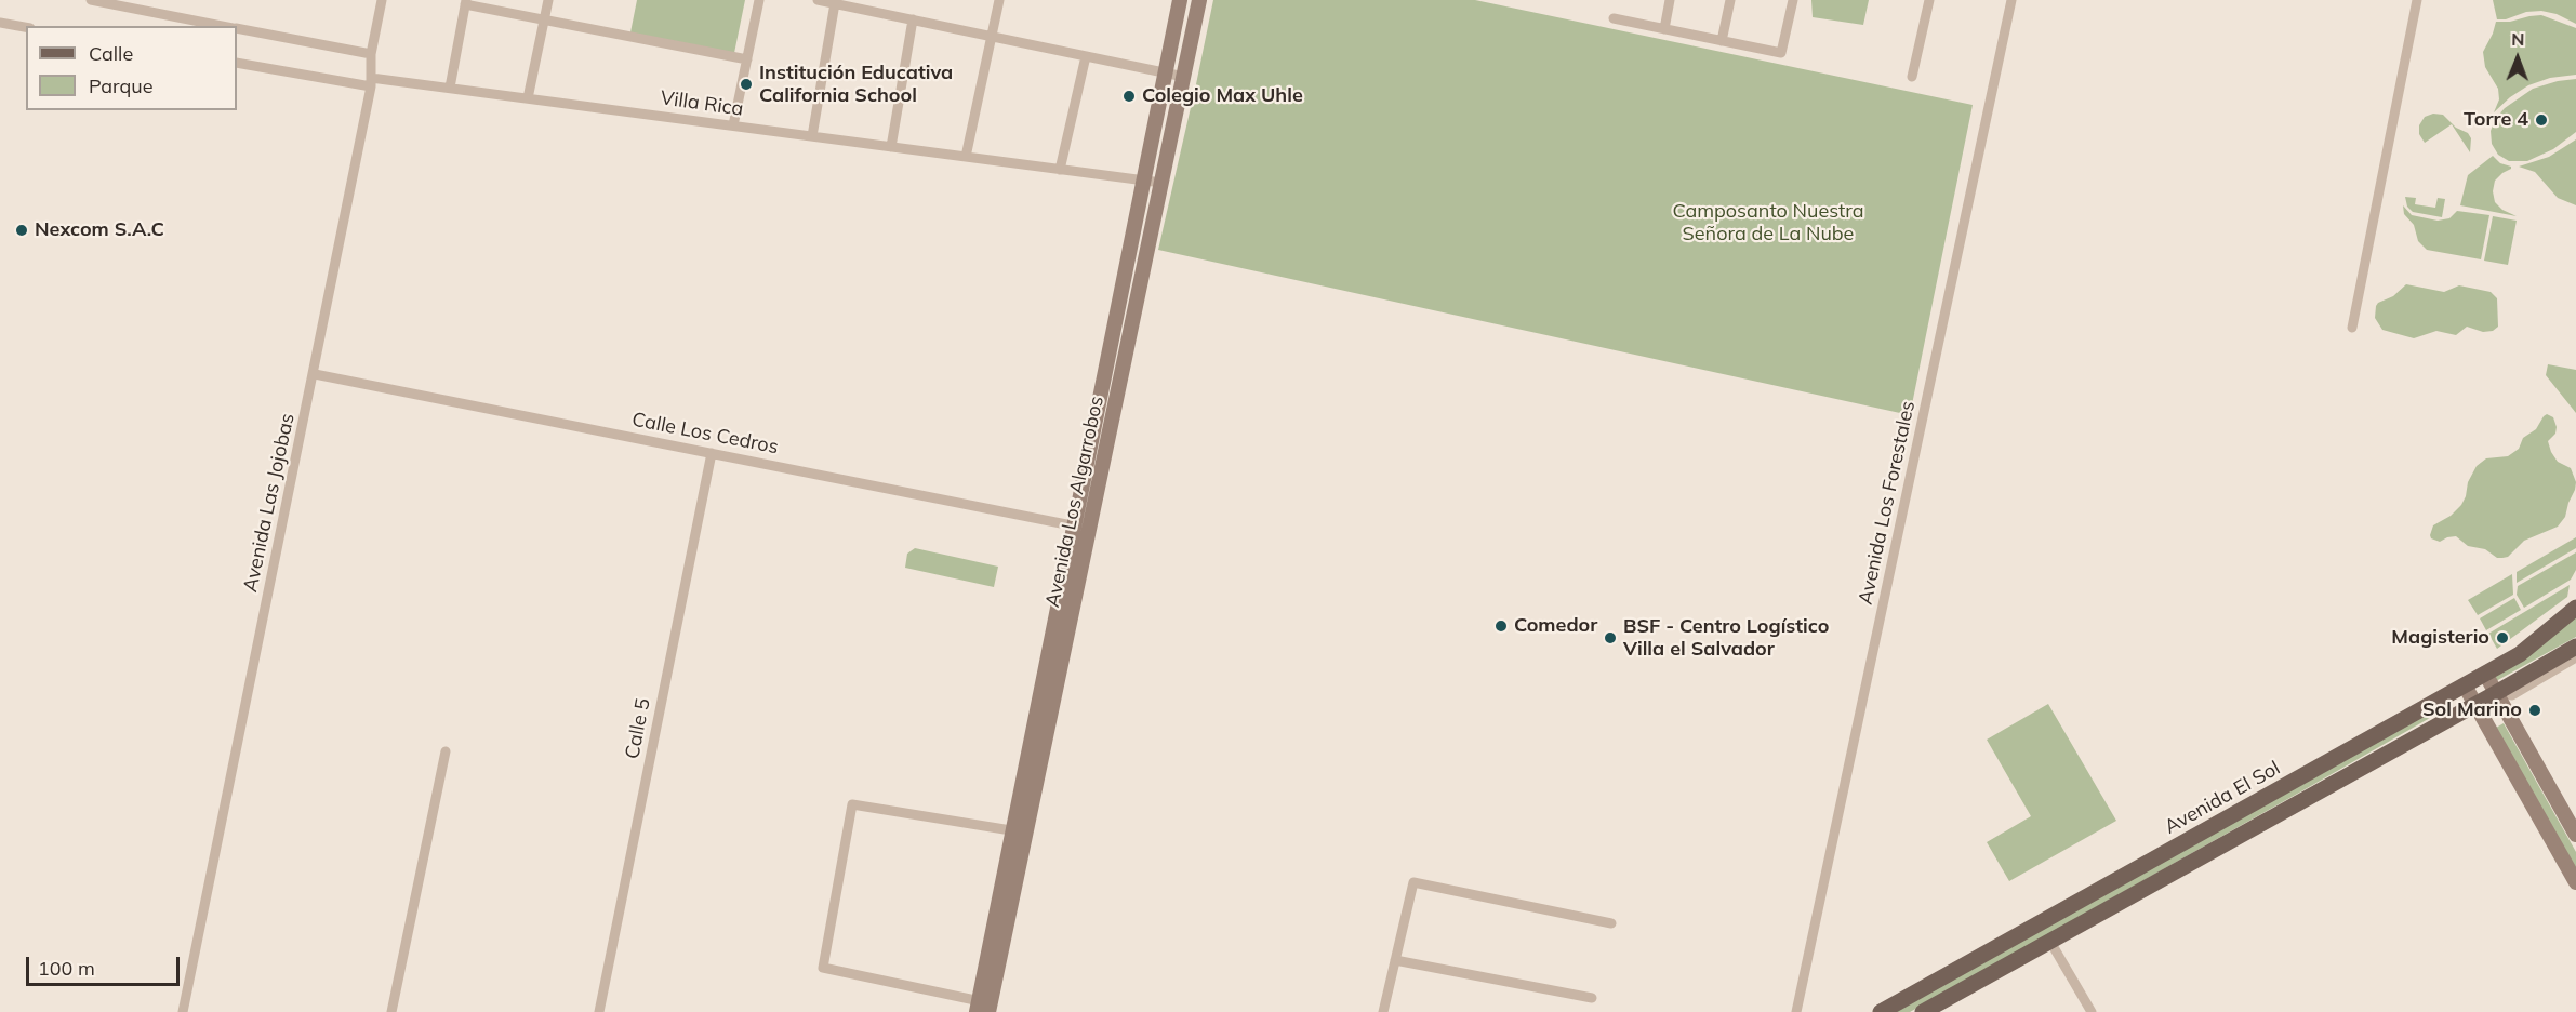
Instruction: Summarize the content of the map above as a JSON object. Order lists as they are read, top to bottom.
{
  "streets": {
    "main road": ["Avenida El Sol"],
    "street": [
      "Villa Rica",
      "Calle Los Cedros",
      "Avenida Los Algarrobos",
      "Avenida Las Jojobas",
      "Avenida Los Forestales",
      "Calle 5"
    ]
  },
  "crossings": [
    ["Villa Rica", "Avenida Los Algarrobos"],
    ["Villa Rica", "Avenida Las Jojobas"],
    ["Calle Los Cedros", "Avenida Los Algarrobos"],
    ["Calle Los Cedros", "Avenida Las Jojobas"],
    ["Calle Los Cedros", "Calle 5"]
  ],
  "parks": ["Camposanto Nuestra Señora de La Nube"],
  "places": [
    "Institución Educativa California School",
    "Colegio Max Uhle",
    "Torre 4",
    "Nexcom S.A.C",
    "Comedor",
    "BSF - Centro Logístico Villa el Salvador",
    "Magisterio",
    "Sol Marino"
  ],
  "legend": ["Calle", "Parque"],
  "scale_bar": "100 m",
  "north": "top"
}
